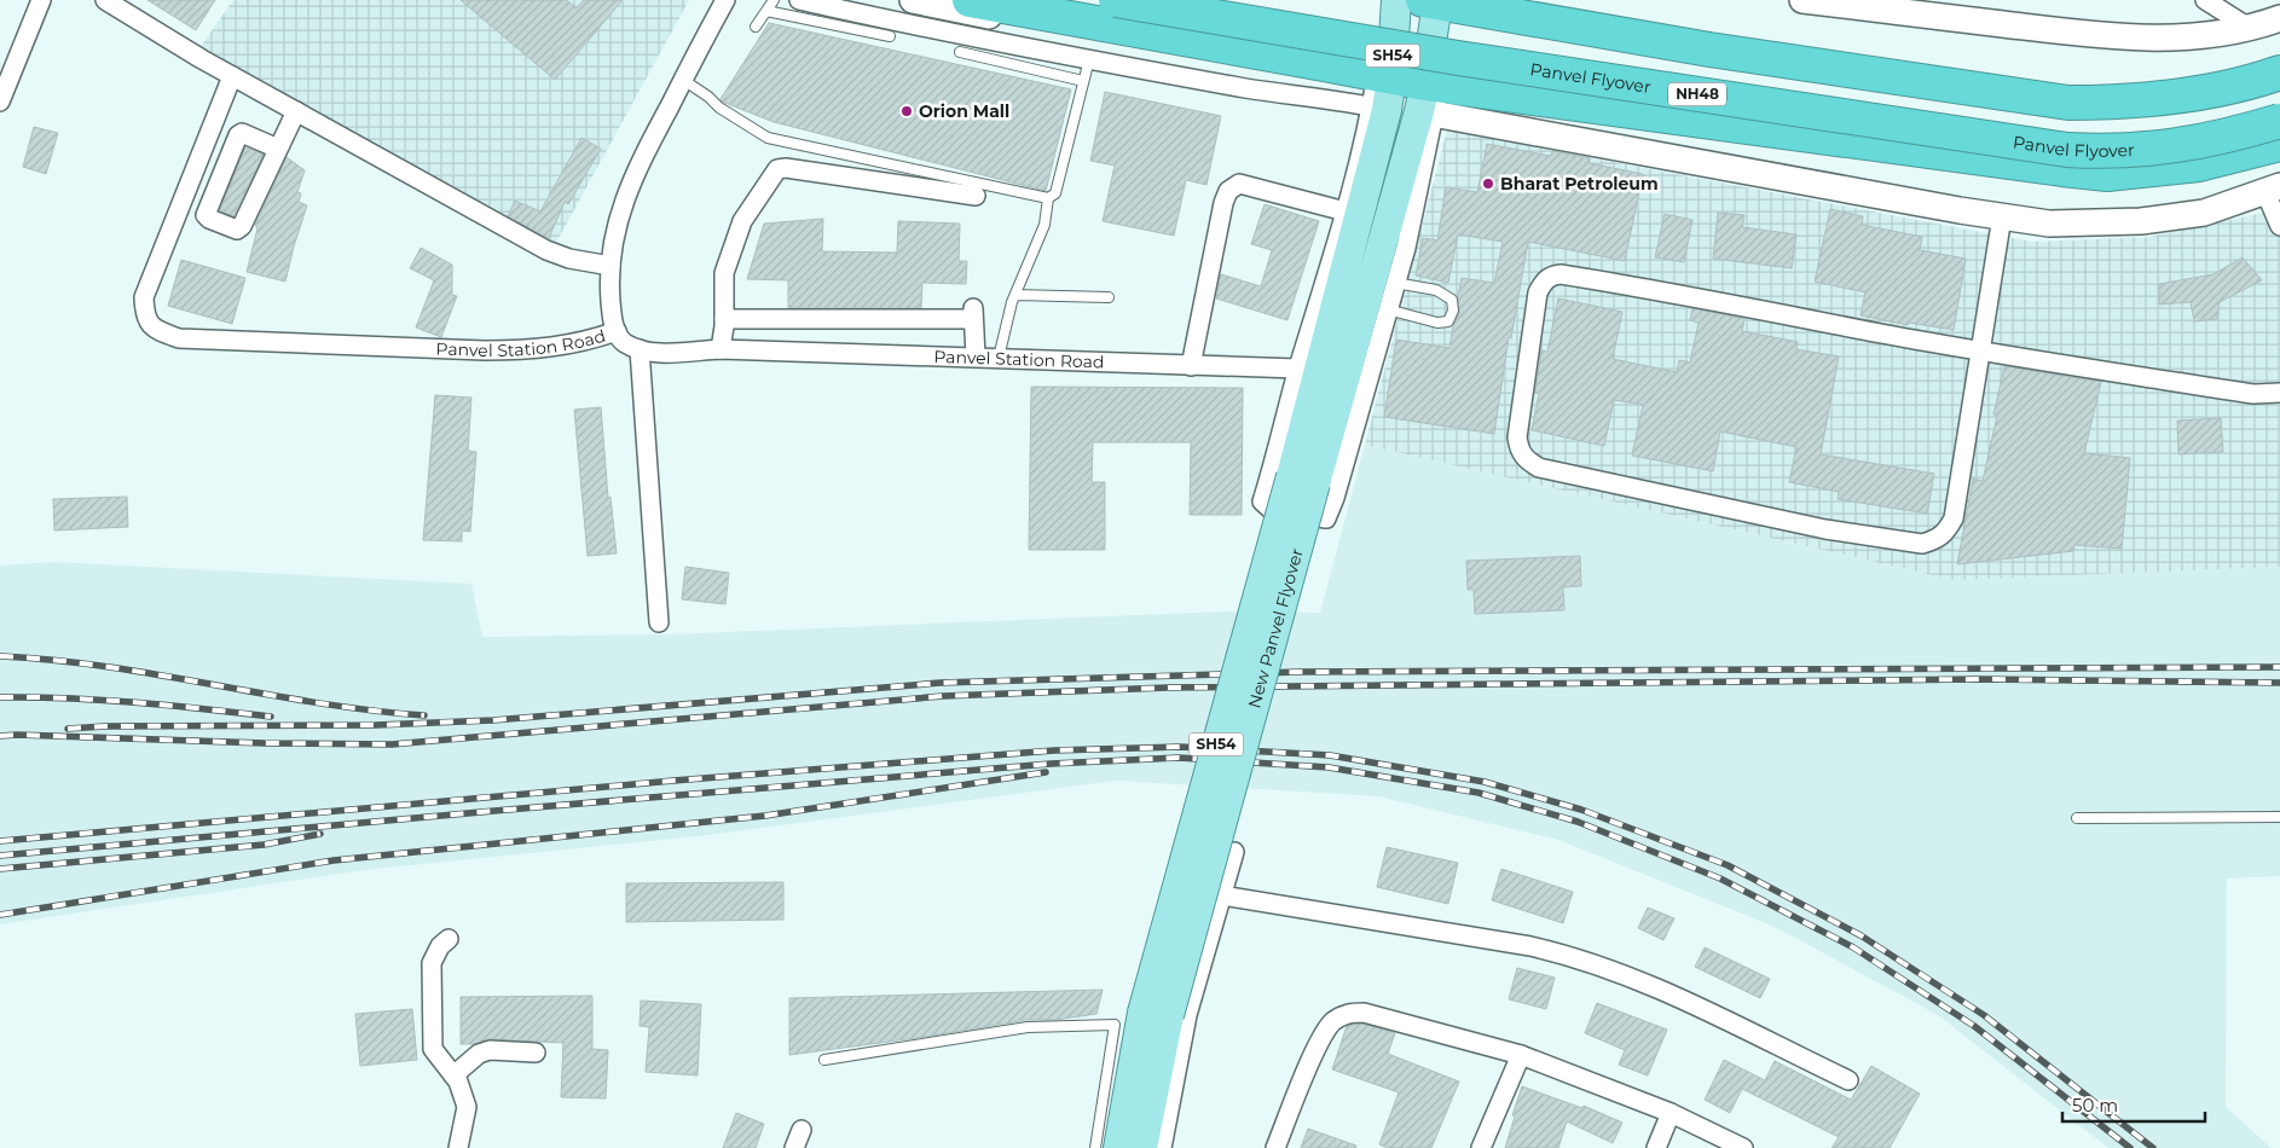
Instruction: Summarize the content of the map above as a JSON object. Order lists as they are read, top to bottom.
{
  "streets": {
    "highway": ["Panvel Flyover", "NH48"],
    "main road": ["SH54", "New Panvel Flyover"],
    "street": ["Panvel Station Road"]
  },
  "crossings": [
    ["SH54", "New Panvel Flyover"]
  ],
  "places": ["Orion Mall", "Bharat Petroleum"],
  "scale_bar": "50 m"
}
